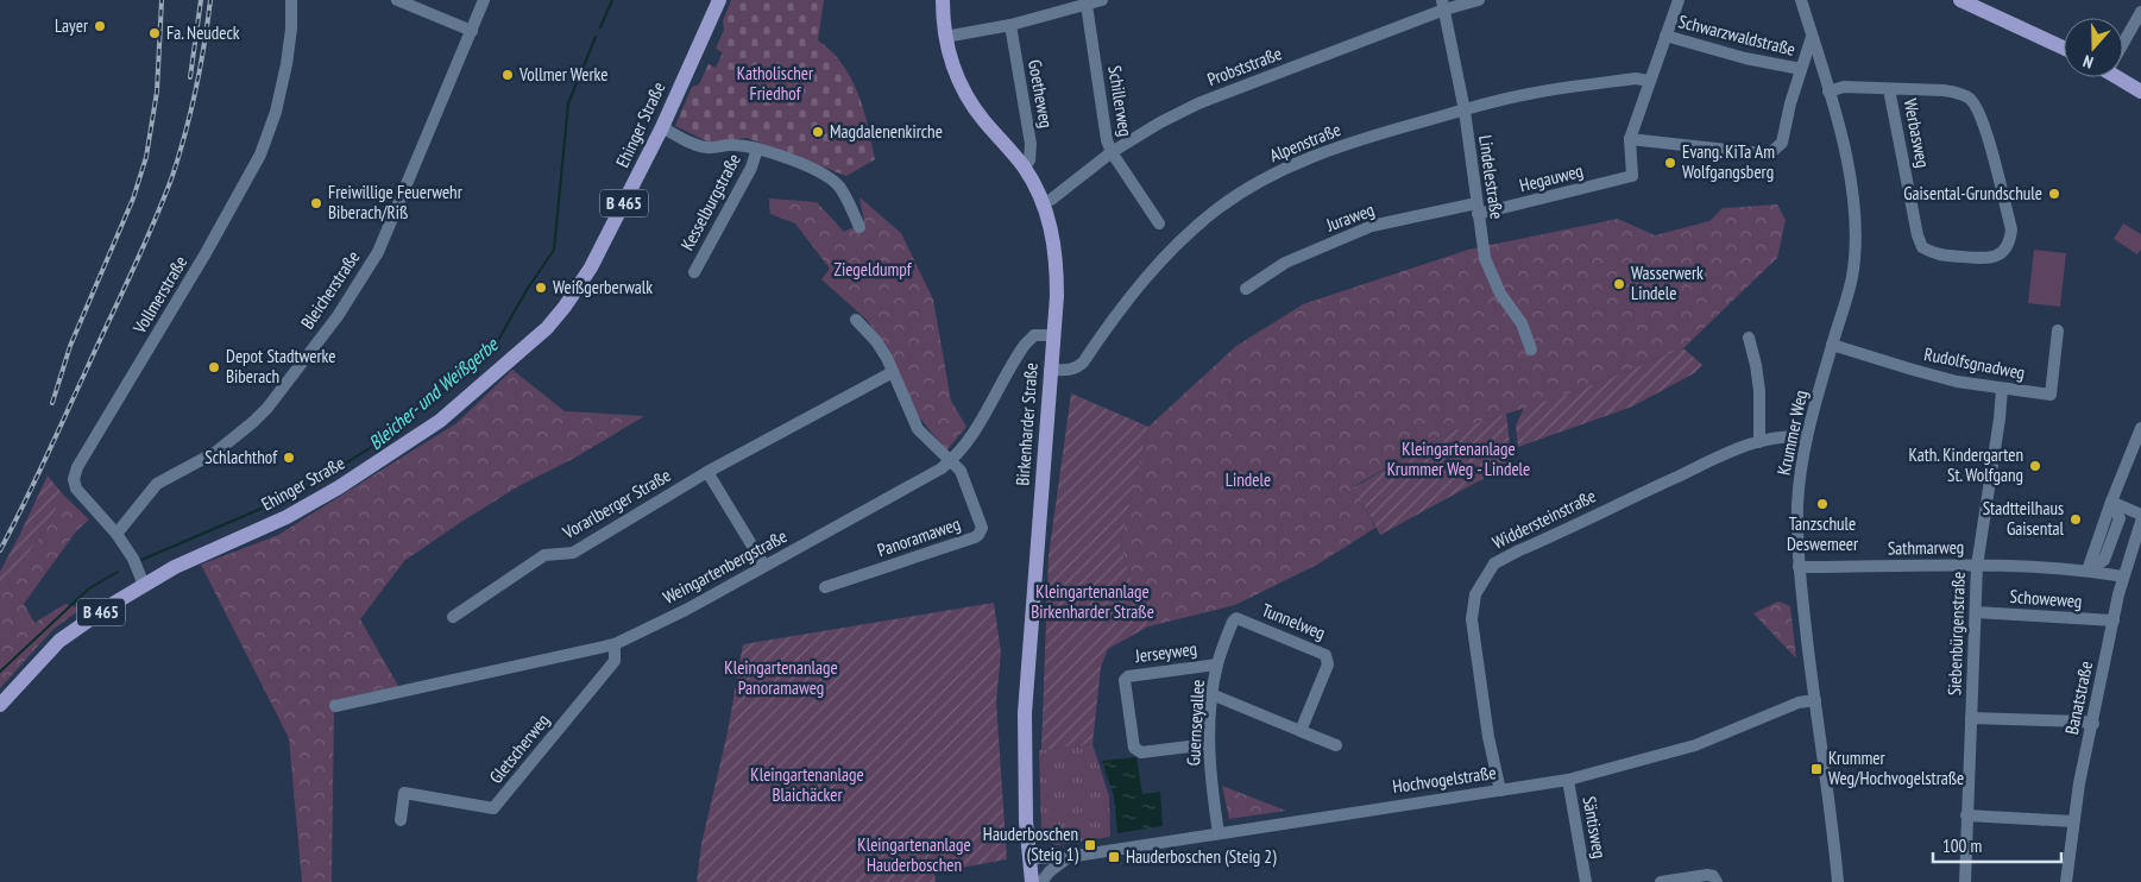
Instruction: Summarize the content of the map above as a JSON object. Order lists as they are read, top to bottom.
{
  "streets": {
    "main road": ["Ehinger Straße", "B 465", "Birkenharder Straße"],
    "street": [
      "Schwarzwaldstraße",
      "Probststraße",
      "Goetheweg",
      "Schillerweg",
      "Werbasweg",
      "Alpenstraße",
      "Lindelestraße",
      "Hegauweg",
      "Kesselburgstraße",
      "Juraweg",
      "Bleicherstraße",
      "Vollmerstraße",
      "Rudolfsgnadweg",
      "Krummer Weg",
      "Vorarlberger Straße",
      "Widdersteinstraße",
      "Panoramaweg",
      "Sathmarweg",
      "Weingartenbergstraße",
      "Schoweweg",
      "Tunnelweg",
      "Siebenbürgenstraße",
      "Jerseyweg",
      "Banatstraße",
      "Guernseyallee",
      "Gletscherweg",
      "Hochvogelstraße",
      "Säntisweg"
    ]
  },
  "crossings": [
    ["Schwarzwaldstraße", "Alpenstraße"],
    ["Schwarzwaldstraße", "Hegauweg"],
    ["Probststraße", "Schillerweg"],
    ["Probststraße", "Lindelestraße"],
    ["Probststraße", "Birkenharder Straße"],
    ["Goetheweg", "Birkenharder Straße"],
    ["Ehinger Straße", "Vollmerstraße"],
    ["Werbasweg", "Krummer Weg"],
    ["Alpenstraße", "Lindelestraße"],
    ["Alpenstraße", "Birkenharder Straße"],
    ["Lindelestraße", "Hegauweg"],
    ["Lindelestraße", "Juraweg"],
    ["Hegauweg", "Juraweg"],
    ["Bleicherstraße", "Vollmerstraße"],
    ["Rudolfsgnadweg", "Krummer Weg"],
    ["Rudolfsgnadweg", "Siebenbürgenstraße"],
    ["Birkenharder Straße", "Weingartenbergstraße"],
    ["Birkenharder Straße", "Hochvogelstraße"],
    ["Krummer Weg", "Widdersteinstraße"],
    ["Krummer Weg", "Sathmarweg"],
    ["Krummer Weg", "Hochvogelstraße"],
    ["Widdersteinstraße", "Hochvogelstraße"],
    ["Panoramaweg", "Weingartenbergstraße"],
    ["Sathmarweg", "Siebenbürgenstraße"],
    ["Sathmarweg", "Banatstraße"],
    ["Weingartenbergstraße", "Gletscherweg"],
    ["Schoweweg", "Siebenbürgenstraße"],
    ["Schoweweg", "Banatstraße"],
    ["Tunnelweg", "Guernseyallee"],
    ["Jerseyweg", "Guernseyallee"],
    ["Guernseyallee", "Hochvogelstraße"],
    ["Hochvogelstraße", "Säntisweg"]
  ],
  "water": ["Bleicher- und Weißgerbe"],
  "parks": [
    "Katholischer Friedhof",
    "Ziegeldumpf",
    "Kleingartenanlage Krummer Weg - Lindele",
    "Lindele",
    "Kleingartenanlage Birkenharder Straße",
    "Kleingartenanlage Panoramaweg",
    "Kleingartenanlage Blaichäcker",
    "Kleingartenanlage Hauderboschen"
  ],
  "places": {
    "other": [
      "Layer",
      "Fa. Neudeck",
      "Vollmer Werke",
      "Magdalenenkirche",
      "Evang. KiTa Am Wolfgangsberg",
      "Gaisental-Grundschule",
      "Freiwillige Feuerwehr Biberach/Riß",
      "Wasserwerk Lindele",
      "Weißgerberwalk",
      "Depot Stadtwerke Biberach",
      "Schlachthof",
      "Kath. Kindergarten St. Wolfgang",
      "Tanzschule Deswemeer",
      "Stadtteilhaus Gaisental"
    ],
    "transit": ["Krummer Weg/Hochvogelstraße", "Hauderboschen (Steig 1)", "Hauderboschen (Steig 2)"]
  },
  "scale_bar": "100 m",
  "north": "bottom"
}
